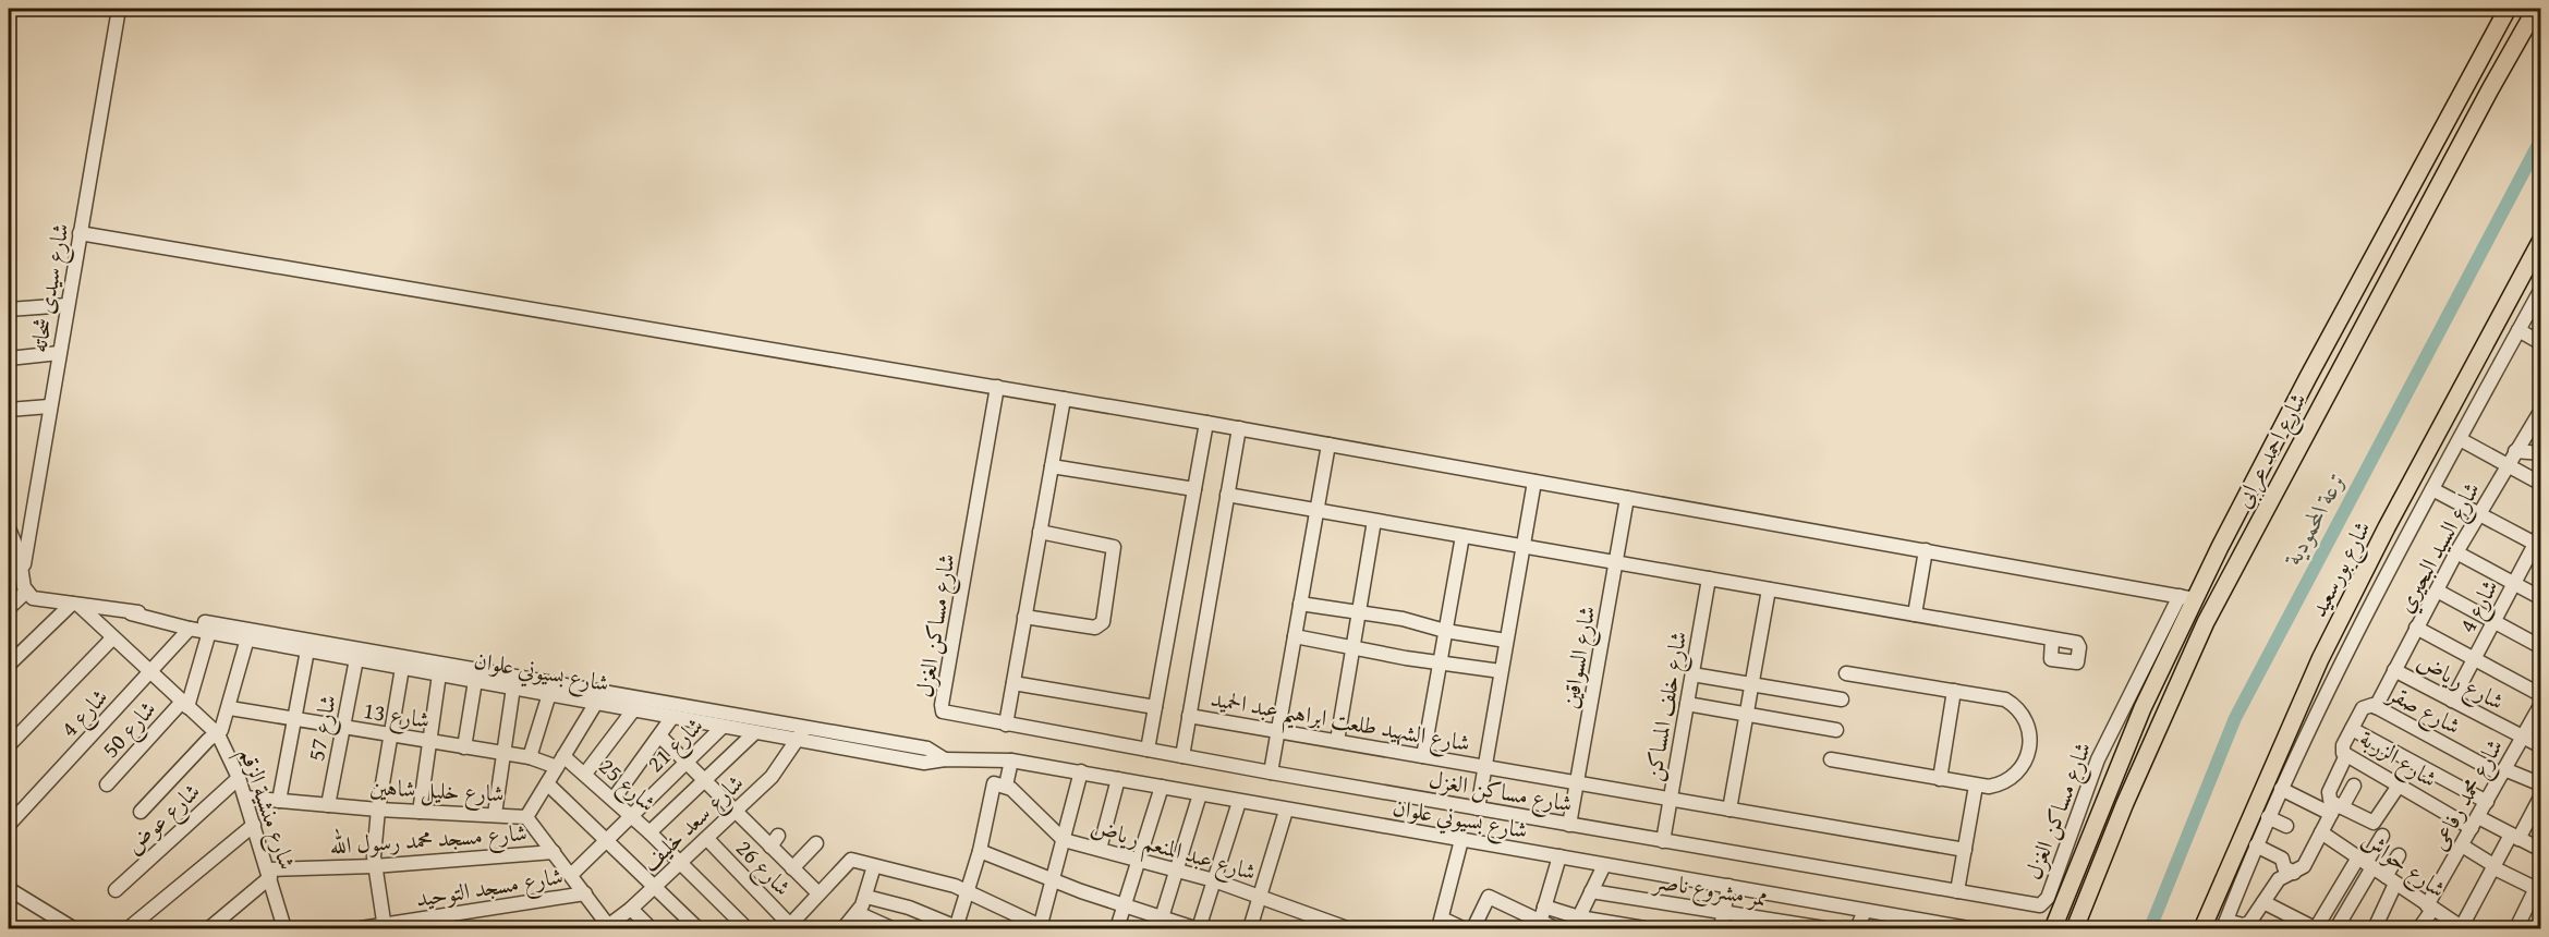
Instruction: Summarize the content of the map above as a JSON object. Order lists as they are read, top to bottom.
{
  "streets": {
    "main road": ["شارع احمد عرابى", "شارع بورسعيد"],
    "street": [
      "شارع سيدى شحاته",
      "شارع السيد البحيري",
      "شارع 4",
      "شارع مساكن الغزل",
      "شارع السواقين",
      "شارع بسيوني علوان",
      "شارع رياض",
      "شارع خلف المساكن",
      "شارع صقر",
      "شارع 13",
      "شارع الشهيد طلعت ابراهيم عبد الحميد",
      "شارع 57",
      "شارع 50",
      "شارع 21",
      "شارع الزربة",
      "شارع 25",
      "شارع خليل شاهين",
      "شارع محمد رفاعى",
      "شارع منشية الزقم",
      "شارع عوض",
      "شارع سعد خليف",
      "شارع مسجد محمد رسول الله",
      "شارع عبد المنعم رياض",
      "شارع حواش",
      "شارع 26",
      "شارع مسجد التوحيد",
      "ممر مشروع ناصر"
    ]
  },
  "crossings": [
    ["شارع احمد عرابى", "شارع مساكن الغزل"],
    ["شارع السيد البحيري", "شارع رياض"],
    ["شارع السيد البحيري", "شارع صقر"],
    ["شارع السيد البحيري", "شارع الزربة"],
    ["شارع 4", "شارع بسيوني علوان"],
    ["شارع 4", "شارع رياض"],
    ["شارع 4", "شارع منشية الزقم"],
    ["شارع مساكن الغزل", "شارع السواقين"],
    ["شارع مساكن الغزل", "شارع خلف المساكن"],
    ["شارع السواقين", "شارع الشهيد طلعت ابراهيم عبد الحميد"],
    ["شارع بسيوني علوان", "شارع 57"],
    ["شارع بسيوني علوان", "شارع 21"],
    ["شارع بسيوني علوان", "شارع منشية الزقم"],
    ["شارع بسيوني علوان", "شارع سعد خليف"],
    ["شارع رياض", "شارع محمد رفاعى"],
    ["شارع خلف المساكن", "شارع الشهيد طلعت ابراهيم عبد الحميد"],
    ["شارع صقر", "شارع الزربة"],
    ["شارع صقر", "شارع محمد رفاعى"],
    ["شارع 13", "شارع 57"],
    ["شارع 13", "شارع 25"],
    ["شارع 57", "شارع خليل شاهين"],
    ["شارع 50", "شارع منشية الزقم"],
    ["شارع 21", "شارع 25"],
    ["شارع 21", "شارع خليل شاهين"],
    ["شارع الزربة", "شارع محمد رفاعى"],
    ["شارع 25", "شارع سعد خليف"],
    ["شارع خليل شاهين", "شارع منشية الزقم"],
    ["شارع خليل شاهين", "شارع سعد خليف"],
    ["شارع خليل شاهين", "شارع مسجد محمد رسول الله"],
    ["شارع خليل شاهين", "شارع مسجد التوحيد"],
    ["شارع محمد رفاعى", "شارع حواش"],
    ["شارع منشية الزقم", "شارع عوض"],
    ["شارع منشية الزقم", "شارع مسجد محمد رسول الله"],
    ["شارع سعد خليف", "شارع 26"]
  ],
  "water": ["ترعة المحمودية"]
}
